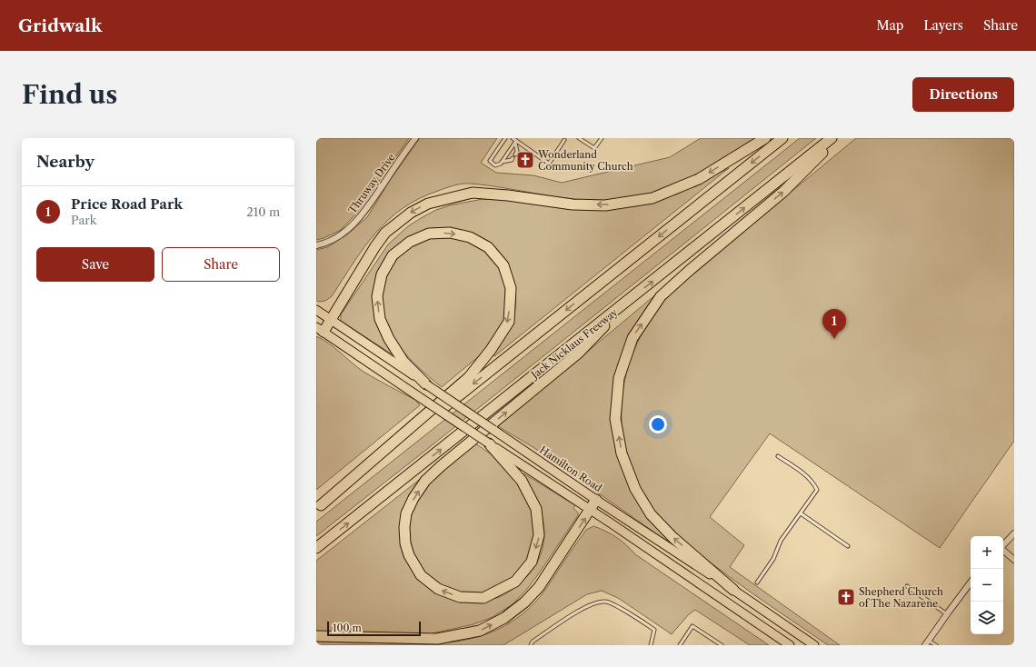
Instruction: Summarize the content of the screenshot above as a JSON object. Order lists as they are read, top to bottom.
{
  "streets": {
    "highway": ["Jack Nicklaus Freeway"],
    "main road": ["Hamilton Road"],
    "street": ["Thruway Drive"]
  },
  "places": {
    "church": ["Wonderland Community Church", "Shepherd Church of The Nazarene"]
  },
  "scale_bar": "100 m",
  "page": {
    "header": "Gridwalk",
    "nav": ["Map", "Layers", "Share"],
    "buttons": [
      "Directions",
      ["Save", "Share"]
    ],
    "title": "Find us",
    "heading": "Nearby",
    "list": [
      {
        "mark": "1",
        "name": "Price Road Park",
        "note": "Park",
        "value": "210 m"
      }
    ],
    "pins": "1",
    "map_buttons": ["+", "−"],
    "scale": "100 m"
  }
}
